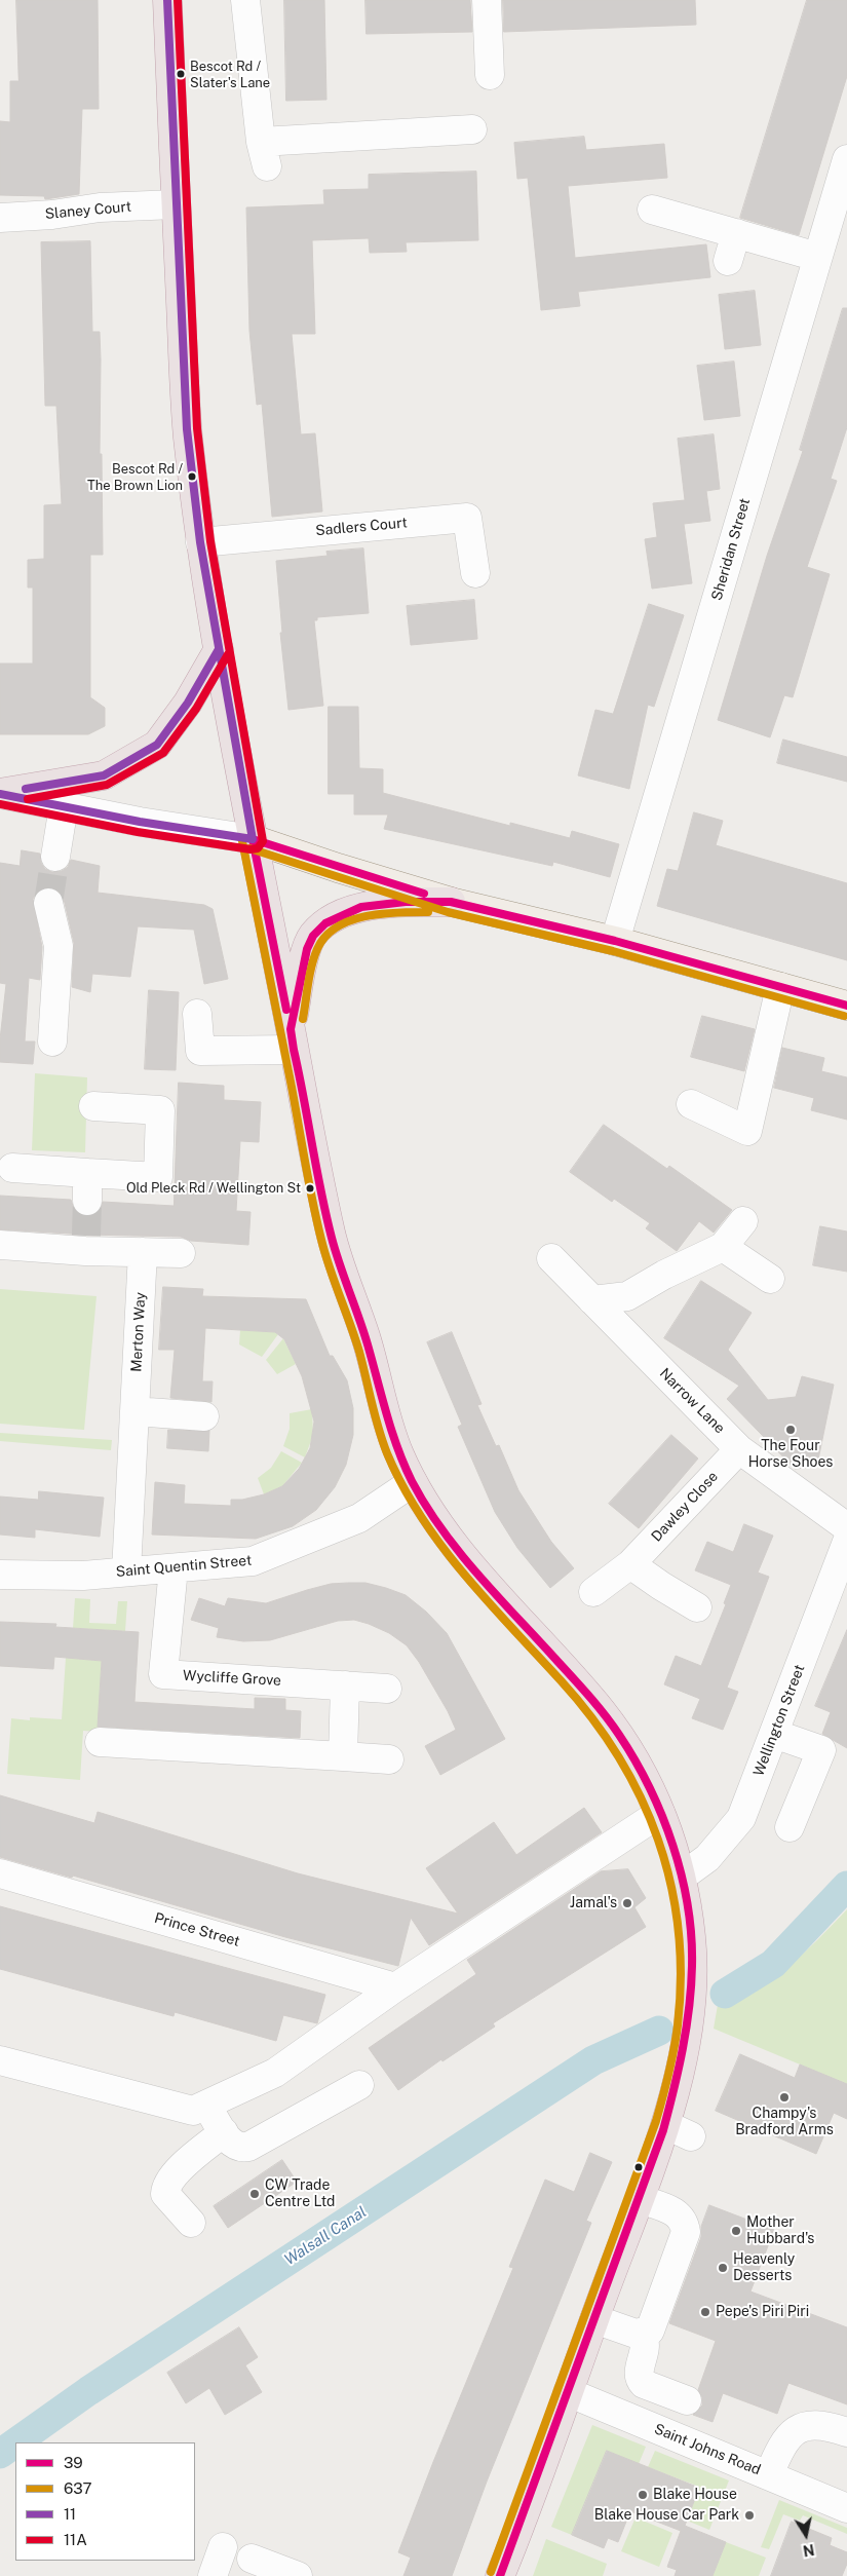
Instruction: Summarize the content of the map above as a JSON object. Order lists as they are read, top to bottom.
{
  "streets": {
    "street": [
      "Slaney Court",
      "Sadlers Court",
      "Sheridan Street",
      "Merton Way",
      "Narrow Lane",
      "Dawley Close",
      "Saint Quentin Street",
      "Wycliffe Grove",
      "Wellington Street",
      "Prince Street",
      "Saint Johns Road"
    ]
  },
  "crossings": [
    ["Merton Way", "Saint Quentin Street"],
    ["Narrow Lane", "Dawley Close"],
    ["Saint Quentin Street", "Wycliffe Grove"]
  ],
  "water": ["Walsall Canal"],
  "places": [
    "Bescot Rd / Slater's Lane",
    "Bescot Rd / The Brown Lion",
    "Old Pleck Rd / Wellington St",
    "The Four Horse Shoes",
    "Jamal's",
    "Champy's Bradford Arms",
    "CW Trade Centre Ltd",
    "Mother Hubbard's",
    "Heavenly Desserts",
    "Pepe's Piri Piri",
    "Blake House",
    "Blake House Car Park"
  ],
  "lines": [
    "transit line 11",
    "transit line 11A",
    "transit line 39",
    "transit line 637"
  ],
  "legend": [
    "39",
    "637",
    "11",
    "11A"
  ],
  "north": "bottom"
}
